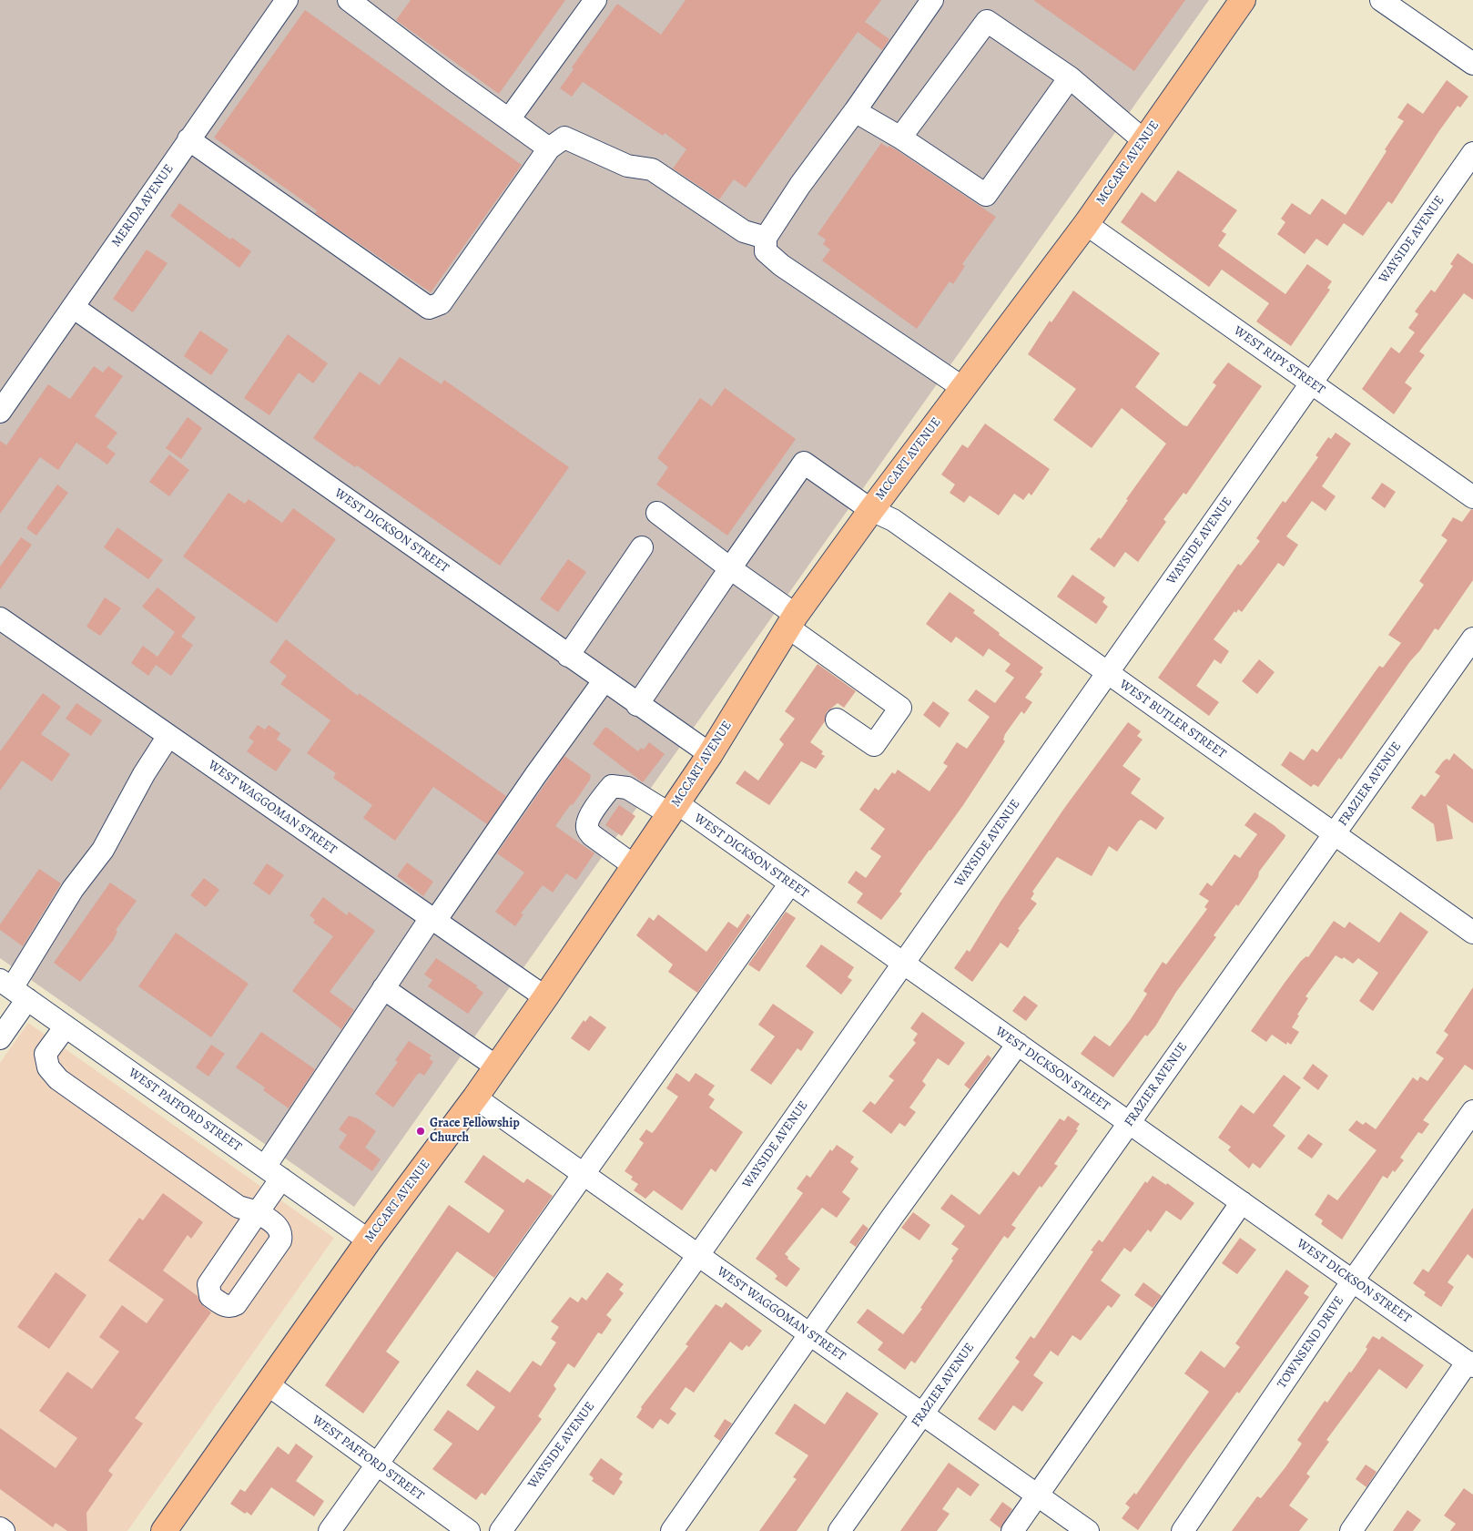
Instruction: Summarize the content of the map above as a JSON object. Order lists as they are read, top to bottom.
{
  "streets": {
    "main road": ["MCCART AVENUE"],
    "street": [
      "MERIDA AVENUE",
      "WAYSIDE AVENUE",
      "WEST RIPY STREET",
      "WEST DICKSON STREET",
      "WEST BUTLER STREET",
      "FRAZIER AVENUE",
      "WEST WAGGOMAN STREET",
      "WEST PAFFORD STREET",
      "TOWNSEND DRIVE"
    ]
  },
  "crossings": [
    ["MCCART AVENUE", "WEST RIPY STREET"],
    ["MCCART AVENUE", "WEST DICKSON STREET"],
    ["MCCART AVENUE", "WEST BUTLER STREET"],
    ["MCCART AVENUE", "WEST WAGGOMAN STREET"],
    ["MCCART AVENUE", "WEST PAFFORD STREET"],
    ["MERIDA AVENUE", "WEST DICKSON STREET"],
    ["WAYSIDE AVENUE", "WEST RIPY STREET"],
    ["WAYSIDE AVENUE", "WEST DICKSON STREET"],
    ["WAYSIDE AVENUE", "WEST BUTLER STREET"],
    ["WAYSIDE AVENUE", "WEST WAGGOMAN STREET"],
    ["WEST DICKSON STREET", "FRAZIER AVENUE"],
    ["WEST DICKSON STREET", "TOWNSEND DRIVE"],
    ["WEST BUTLER STREET", "FRAZIER AVENUE"],
    ["FRAZIER AVENUE", "WEST WAGGOMAN STREET"]
  ],
  "places": ["Grace Fellowship Church"]
}
